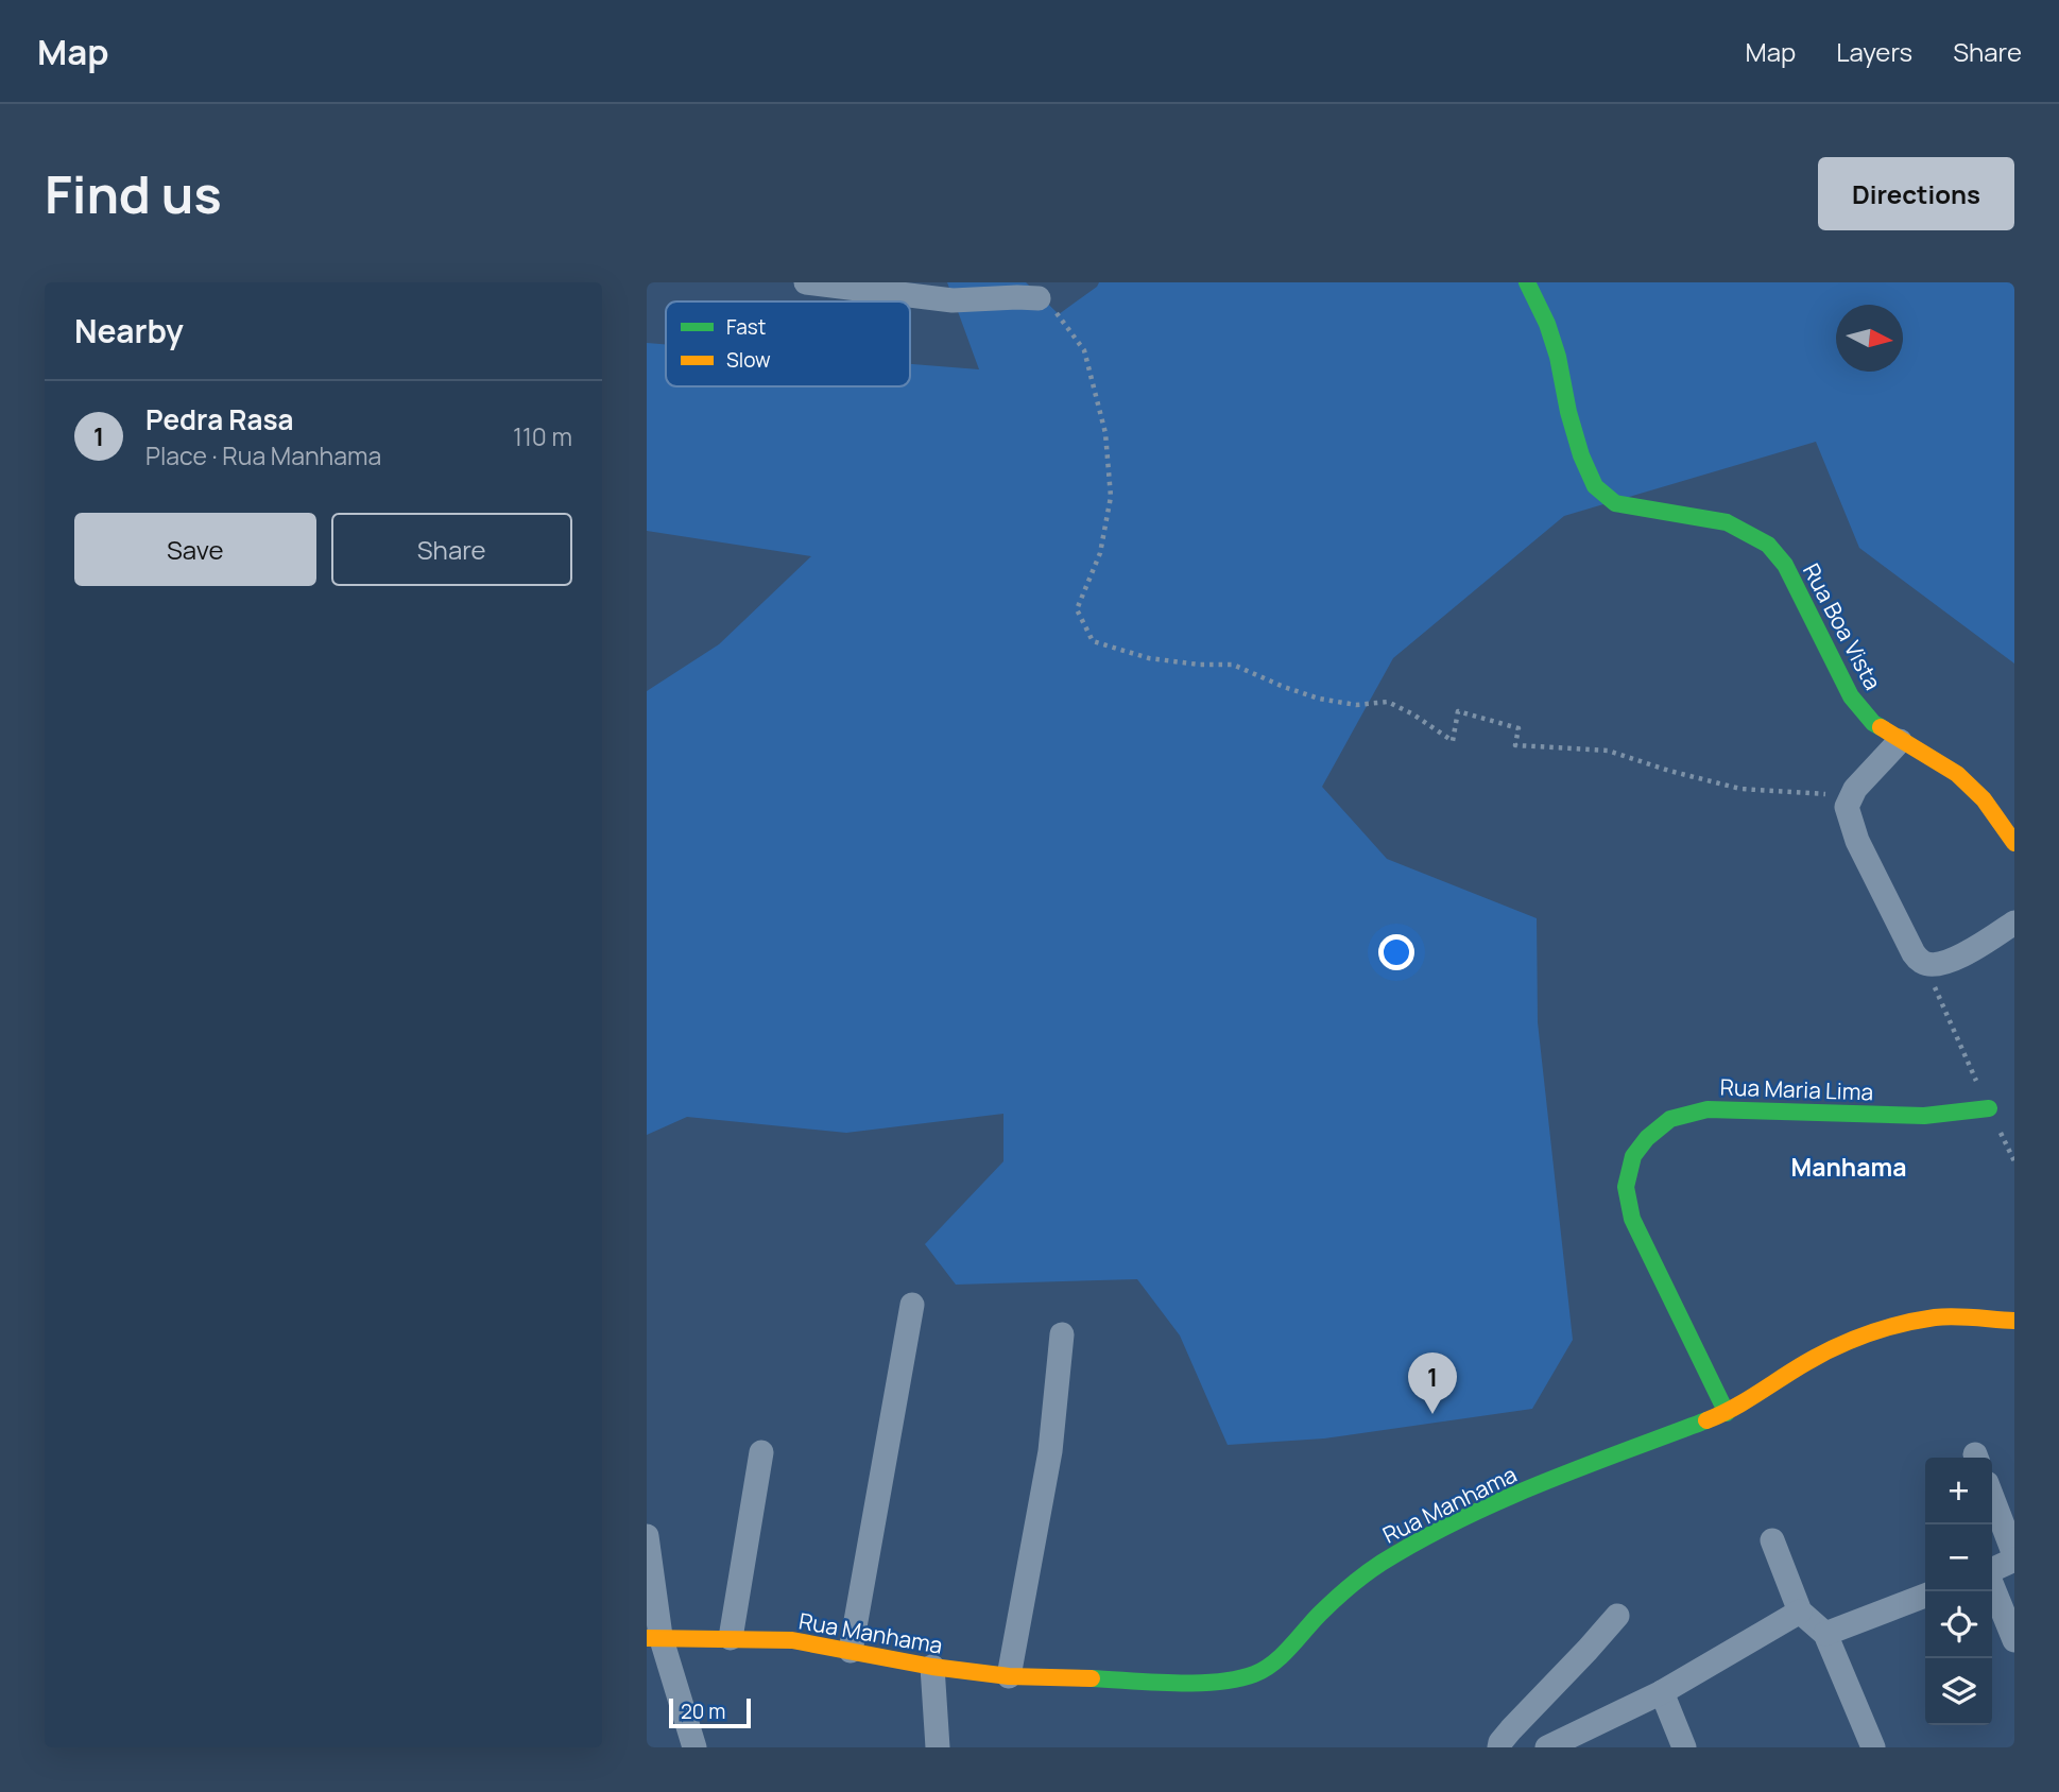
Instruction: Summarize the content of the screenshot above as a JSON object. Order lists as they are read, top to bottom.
{
  "streets": {
    "street": ["Rua Boa Vista", "Rua Maria Lima", "Rua Manhama"]
  },
  "crossings": [
    ["Rua Maria Lima", "Rua Manhama"]
  ],
  "districts": ["Manhama"],
  "legend": ["Fast", "Slow"],
  "scale_bar": "20 m",
  "north": "right",
  "page": {
    "header": "Map",
    "nav": ["Map", "Layers", "Share"],
    "buttons": [
      "Directions",
      ["Save", "Share"]
    ],
    "title": "Find us",
    "heading": "Nearby",
    "list": [
      {
        "mark": "1",
        "name": "Pedra Rasa",
        "note": "Place · Rua Manhama",
        "value": "110 m"
      }
    ],
    "pins": "1",
    "map_buttons": ["+", "−"],
    "scale": "20 m"
  }
}
